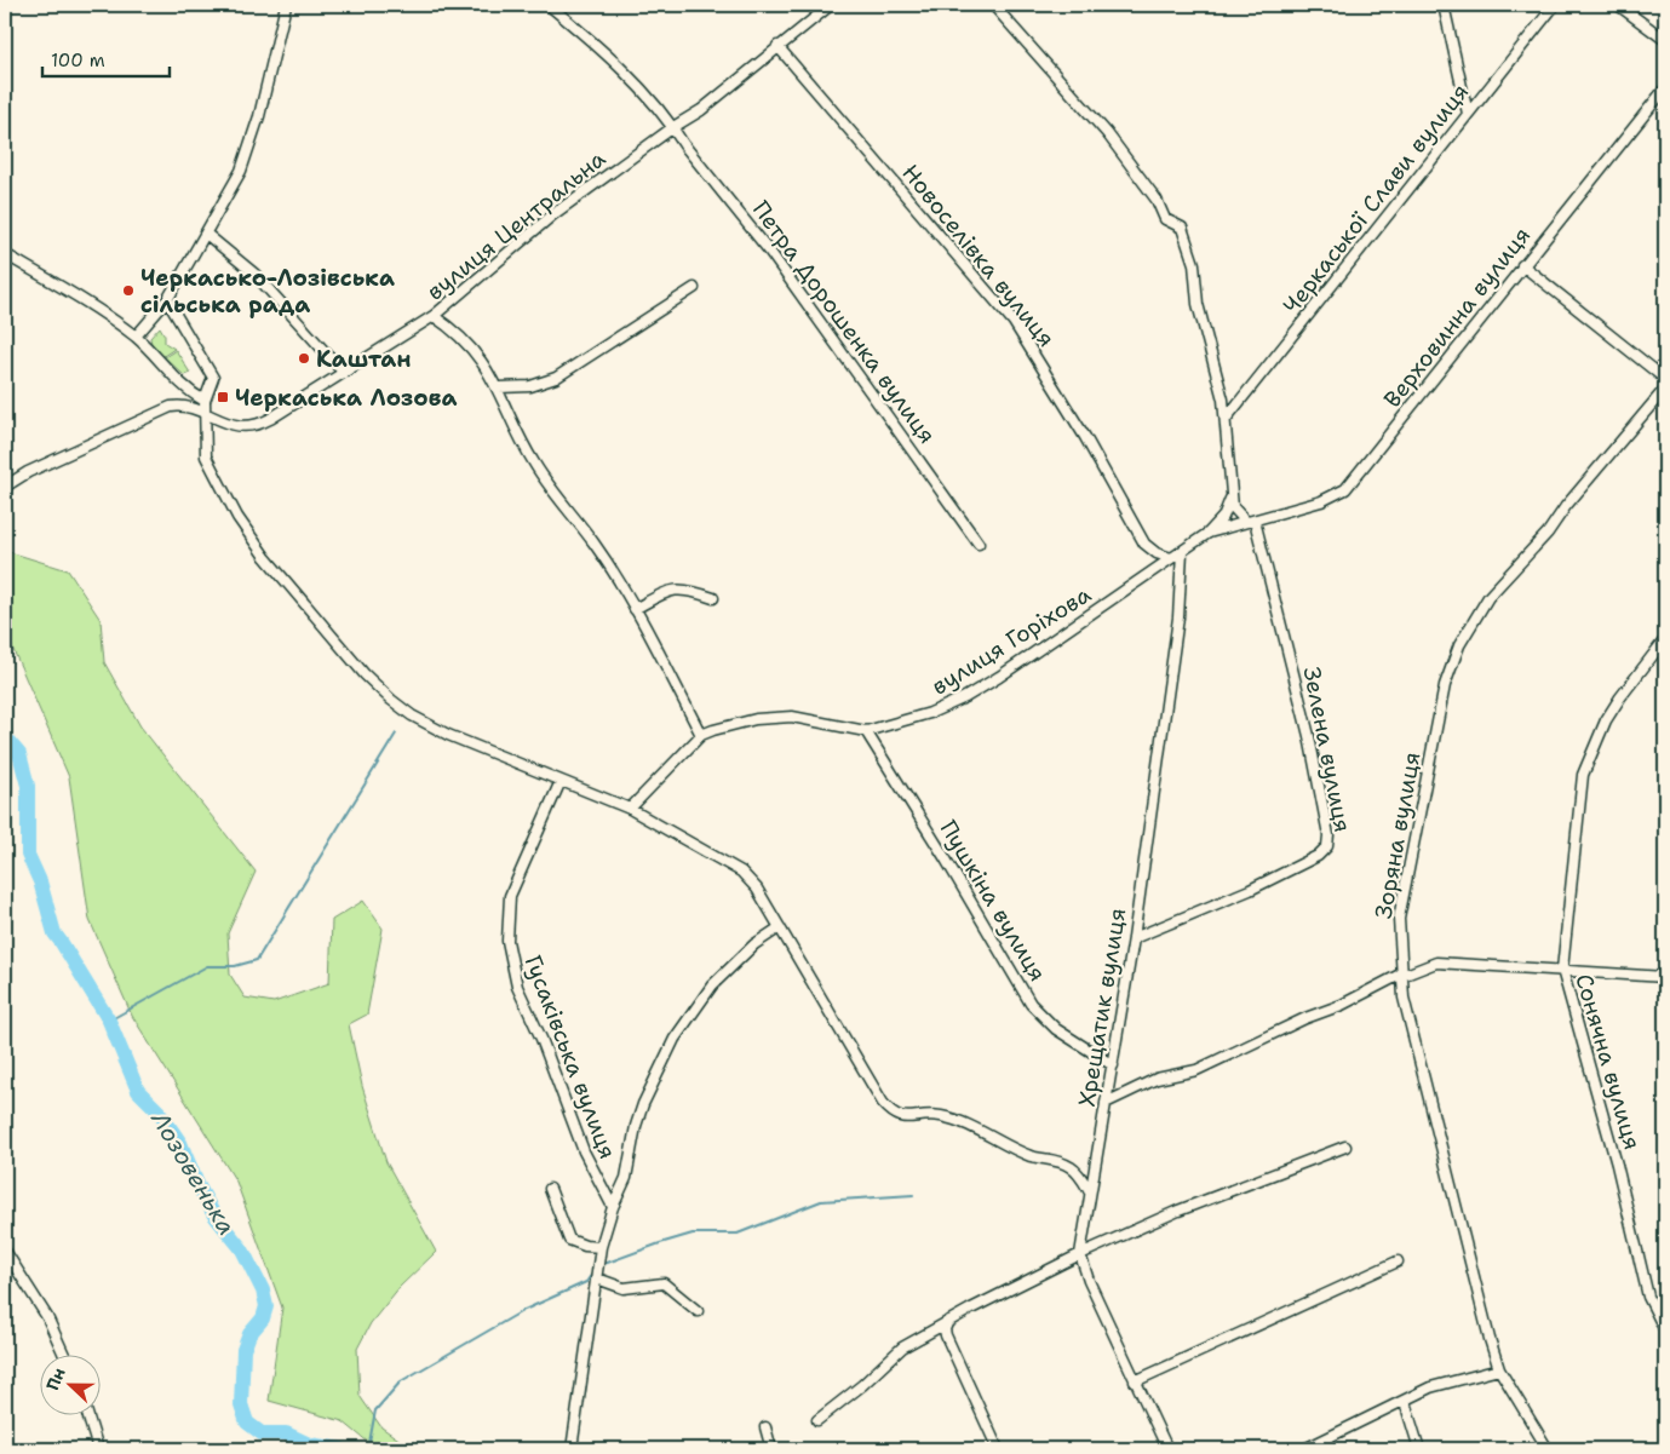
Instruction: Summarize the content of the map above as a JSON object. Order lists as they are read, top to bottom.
{
  "streets": {
    "street": [
      "Черкаської Слави вулиця",
      "вулиця Центральна",
      "Новоселівка вулиця",
      "Верховинна вулиця",
      "Петра Дорошенка вулиця",
      "вулиця Горіхова",
      "Зелена вулиця",
      "Зоряна вулиця",
      "Пушкіна вулиця",
      "Хрещатик вулиця",
      "Гусаківська вулиця",
      "Сонячна вулиця"
    ]
  },
  "crossings": [
    ["вулиця Центральна", "Новоселівка вулиця"],
    ["вулиця Центральна", "Петра Дорошенка вулиця"],
    ["Новоселівка вулиця", "вулиця Горіхова"],
    ["Верховинна вулиця", "вулиця Горіхова"],
    ["Верховинна вулиця", "Зелена вулиця"],
    ["вулиця Горіхова", "Зелена вулиця"],
    ["вулиця Горіхова", "Пушкіна вулиця"],
    ["вулиця Горіхова", "Хрещатик вулиця"],
    ["Зелена вулиця", "Хрещатик вулиця"],
    ["Пушкіна вулиця", "Хрещатик вулиця"]
  ],
  "water": ["Лозовенька"],
  "places": {
    "other": ["Черкасько-Лозівська сільська рада", "Каштан"],
    "transit": ["Черкаська Лозова"]
  },
  "scale_bar": "100 m",
  "north": "left"
}
